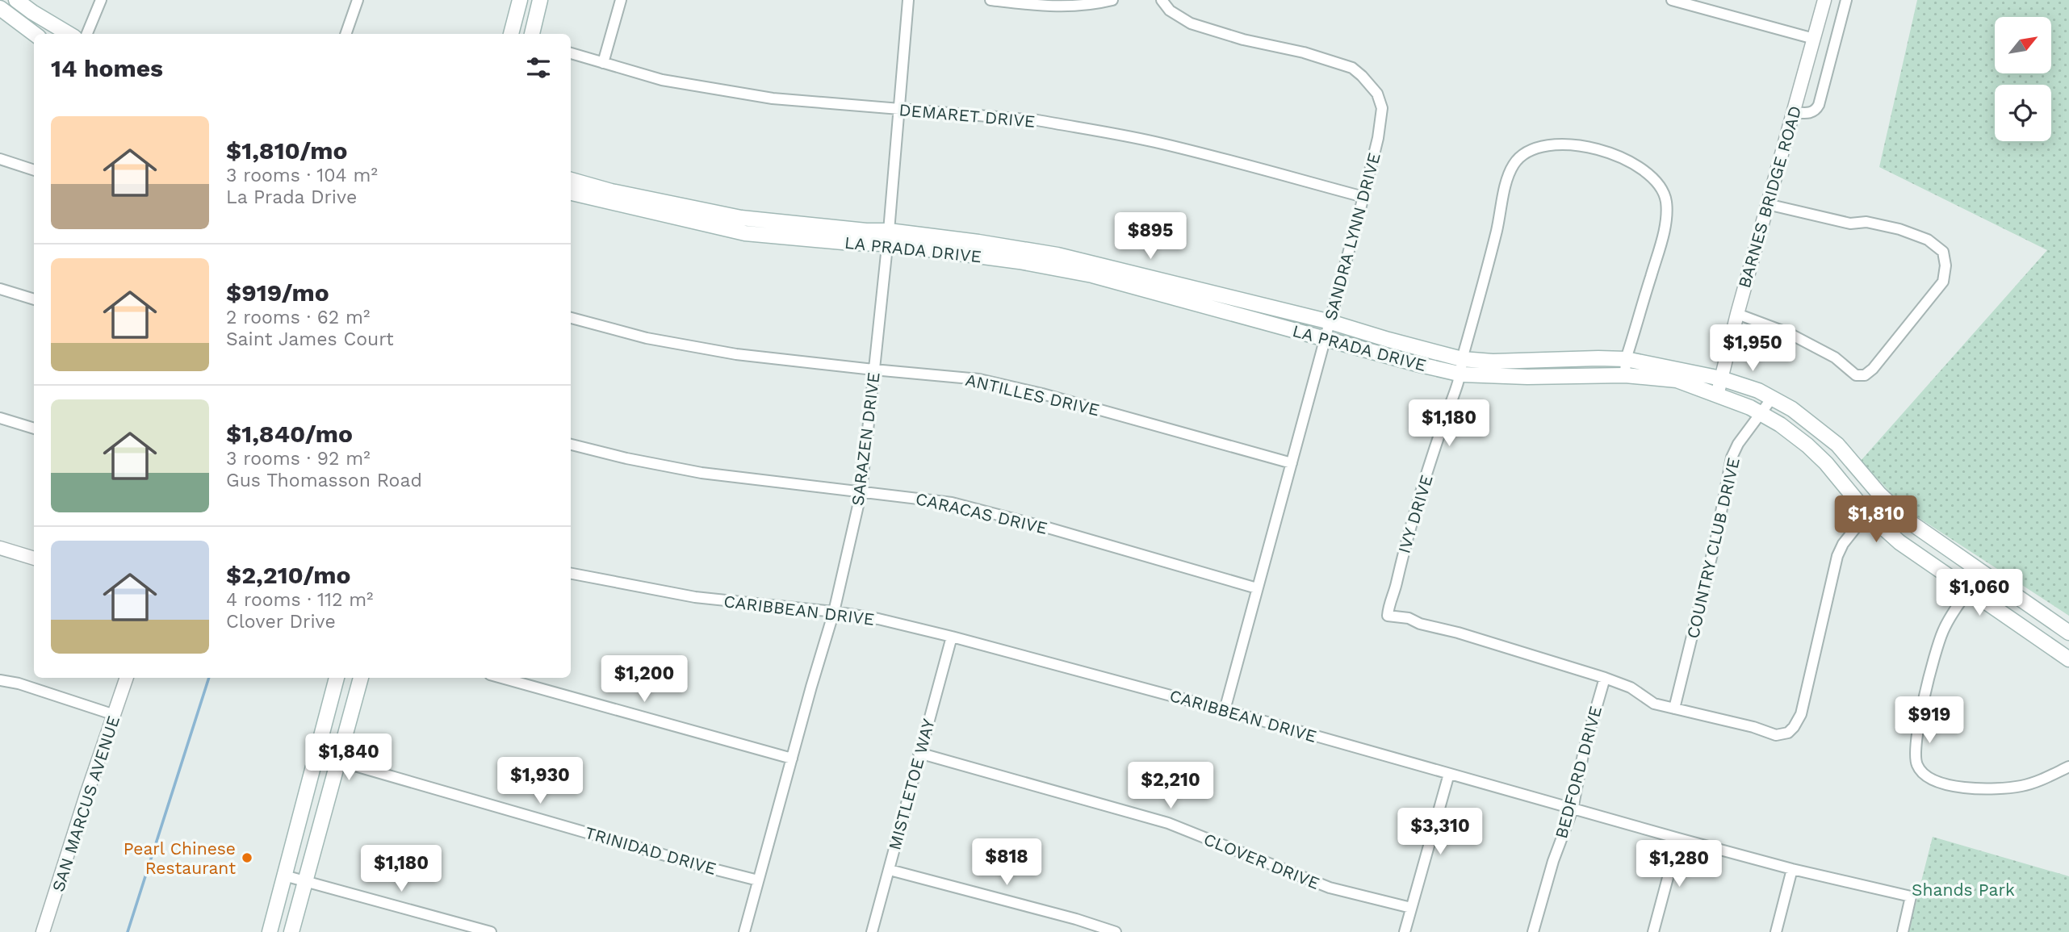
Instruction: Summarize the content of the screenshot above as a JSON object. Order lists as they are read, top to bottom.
{
  "streets": {
    "main road": ["LA PRADA DRIVE"],
    "street": [
      "DEMARET DRIVE",
      "BARNES BRIDGE ROAD",
      "SANDRA LYNN DRIVE",
      "ANTILLES DRIVE",
      "SARAZEN DRIVE",
      "CARACAS DRIVE",
      "IVY DRIVE",
      "COUNTRY CLUB DRIVE",
      "CARIBBEAN DRIVE",
      "BEDFORD DRIVE",
      "MISTLETOE WAY",
      "SAN MARCUS AVENUE",
      "TRINIDAD DRIVE",
      "CLOVER DRIVE"
    ]
  },
  "crossings": [
    ["DEMARET DRIVE", "SANDRA LYNN DRIVE"],
    ["DEMARET DRIVE", "SARAZEN DRIVE"],
    ["BARNES BRIDGE ROAD", "LA PRADA DRIVE"],
    ["SANDRA LYNN DRIVE", "LA PRADA DRIVE"],
    ["SANDRA LYNN DRIVE", "ANTILLES DRIVE"],
    ["SANDRA LYNN DRIVE", "CARACAS DRIVE"],
    ["SANDRA LYNN DRIVE", "CARIBBEAN DRIVE"],
    ["LA PRADA DRIVE", "SARAZEN DRIVE"],
    ["LA PRADA DRIVE", "IVY DRIVE"],
    ["LA PRADA DRIVE", "COUNTRY CLUB DRIVE"],
    ["ANTILLES DRIVE", "SARAZEN DRIVE"],
    ["SARAZEN DRIVE", "CARACAS DRIVE"],
    ["SARAZEN DRIVE", "CARIBBEAN DRIVE"],
    ["SARAZEN DRIVE", "TRINIDAD DRIVE"],
    ["IVY DRIVE", "COUNTRY CLUB DRIVE"],
    ["IVY DRIVE", "BEDFORD DRIVE"],
    ["CARIBBEAN DRIVE", "BEDFORD DRIVE"],
    ["CARIBBEAN DRIVE", "MISTLETOE WAY"],
    ["MISTLETOE WAY", "CLOVER DRIVE"]
  ],
  "parks": ["Shands Park"],
  "places": ["Pearl Chinese Restaurant"],
  "north": "top right",
  "page": {
    "heading": "14 homes",
    "list": [
      {
        "name": "$1,810/mo",
        "note": "3 rooms · 104 m² · La Prada Drive"
      },
      {
        "name": "$919/mo",
        "note": "2 rooms · 62 m² · Saint James Court"
      },
      {
        "name": "$1,840/mo",
        "note": "3 rooms · 92 m² · Gus Thomasson Road"
      },
      {
        "name": "$2,210/mo",
        "note": "4 rooms · 112 m² · Clover Drive"
      }
    ],
    "price": [
      "$895",
      "$1,950",
      "$1,180",
      "$1,810",
      "$1,060",
      "$1,200",
      "$919",
      "$1,840",
      "$1,930",
      "$2,210",
      "$3,310",
      "$818",
      "$1,280",
      "$1,180"
    ]
  }
}
